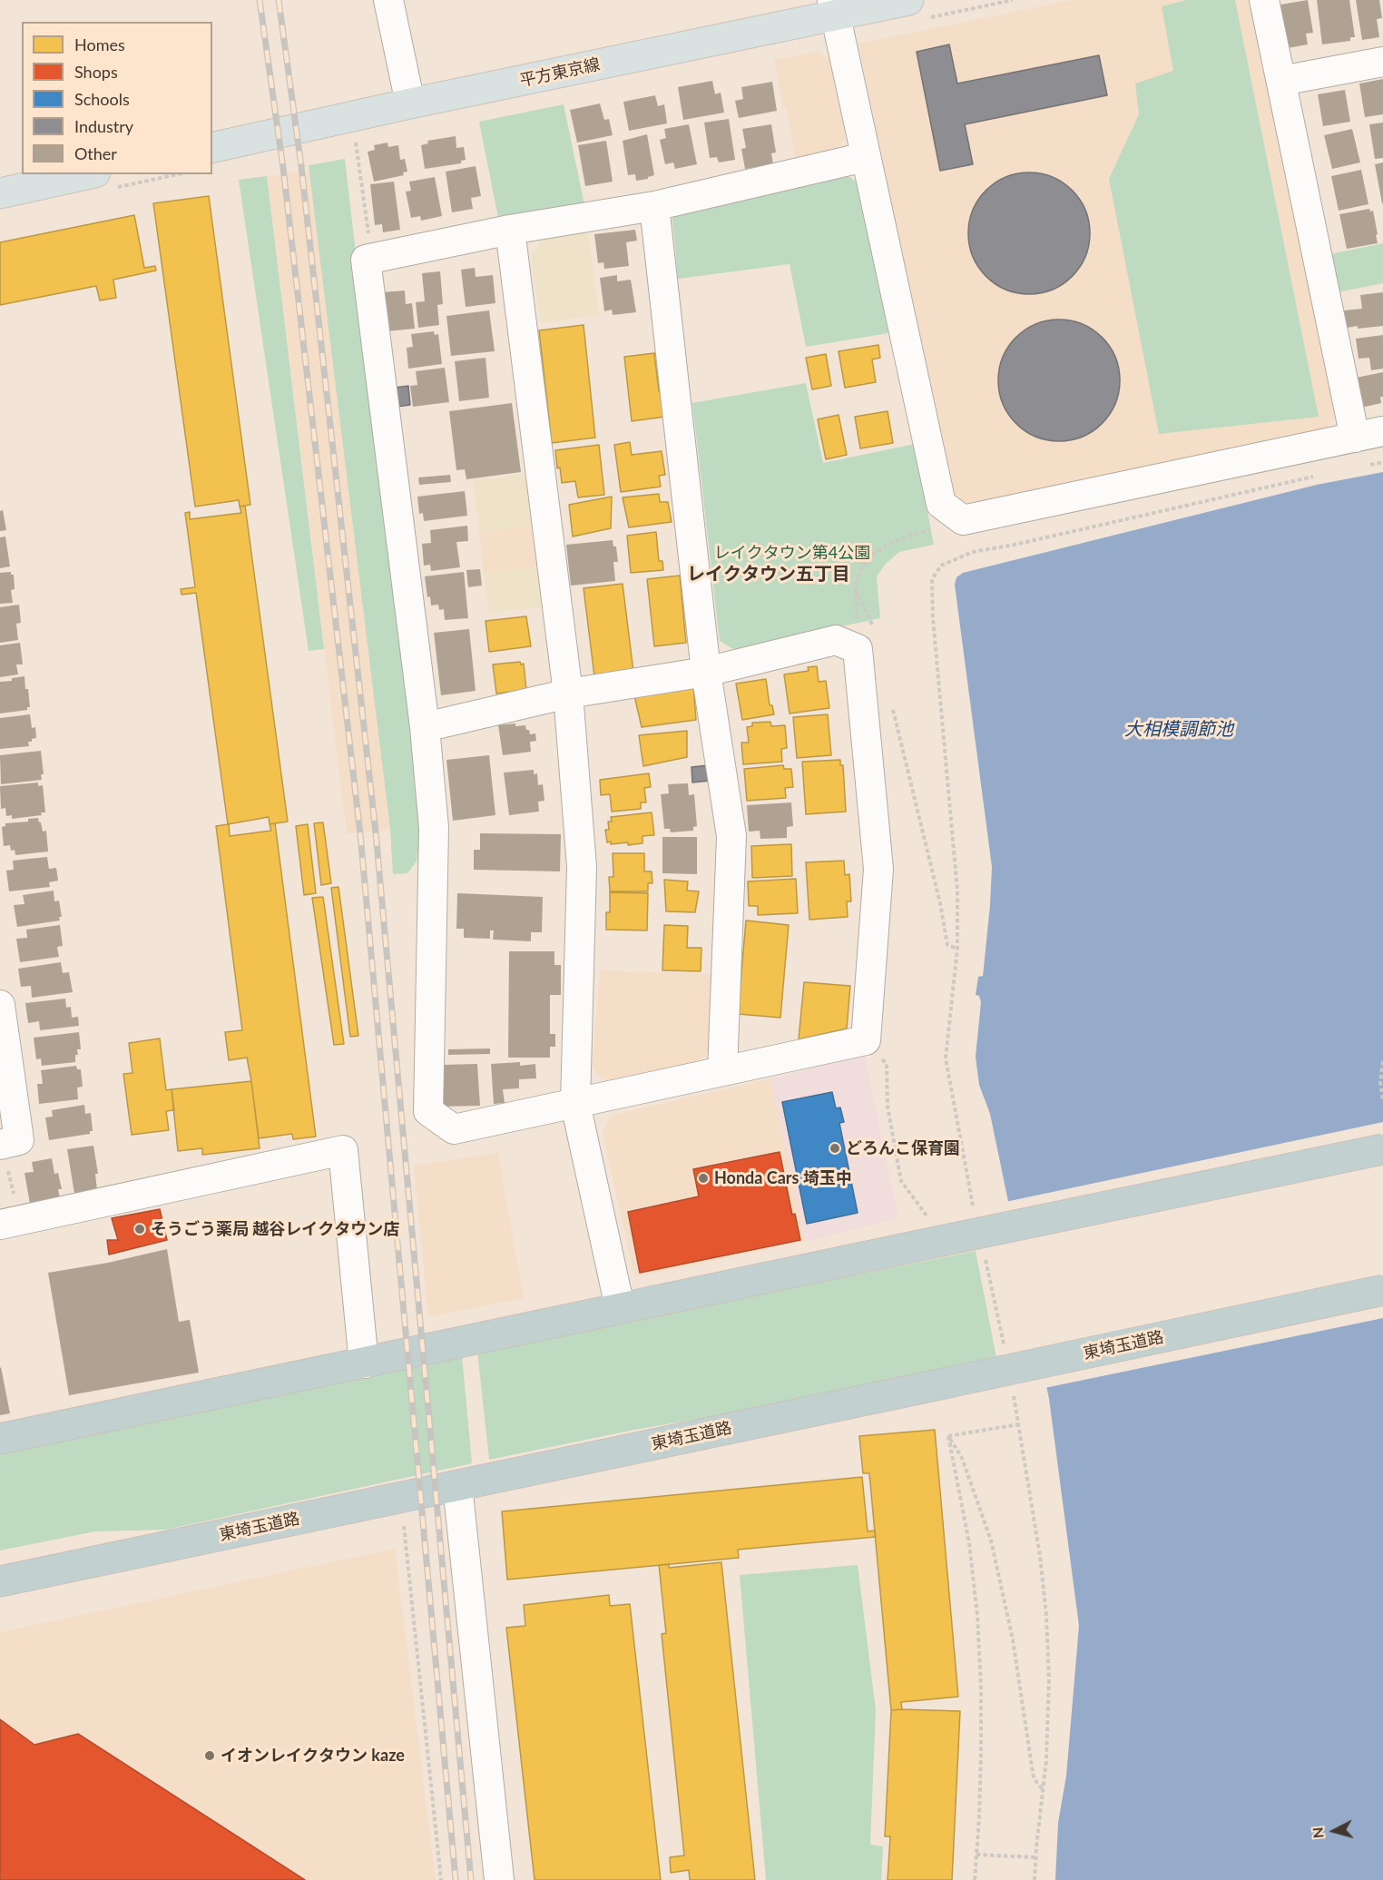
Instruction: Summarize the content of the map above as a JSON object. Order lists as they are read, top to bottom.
{
  "streets": {
    "highway": ["東埼玉道路"],
    "main road": ["平方東京線"]
  },
  "districts": ["レイクタウン五丁目"],
  "water": ["大相模調節池"],
  "parks": ["レイクタウン第4公園"],
  "places": [
    "どろんこ保育園",
    "Honda Cars 埼玉中",
    "そうごう薬局 越谷レイクタウン店",
    "イオンレイクタウン kaze"
  ],
  "legend": [
    "Homes",
    "Shops",
    "Schools",
    "Industry",
    "Other"
  ],
  "north": "left"
}
